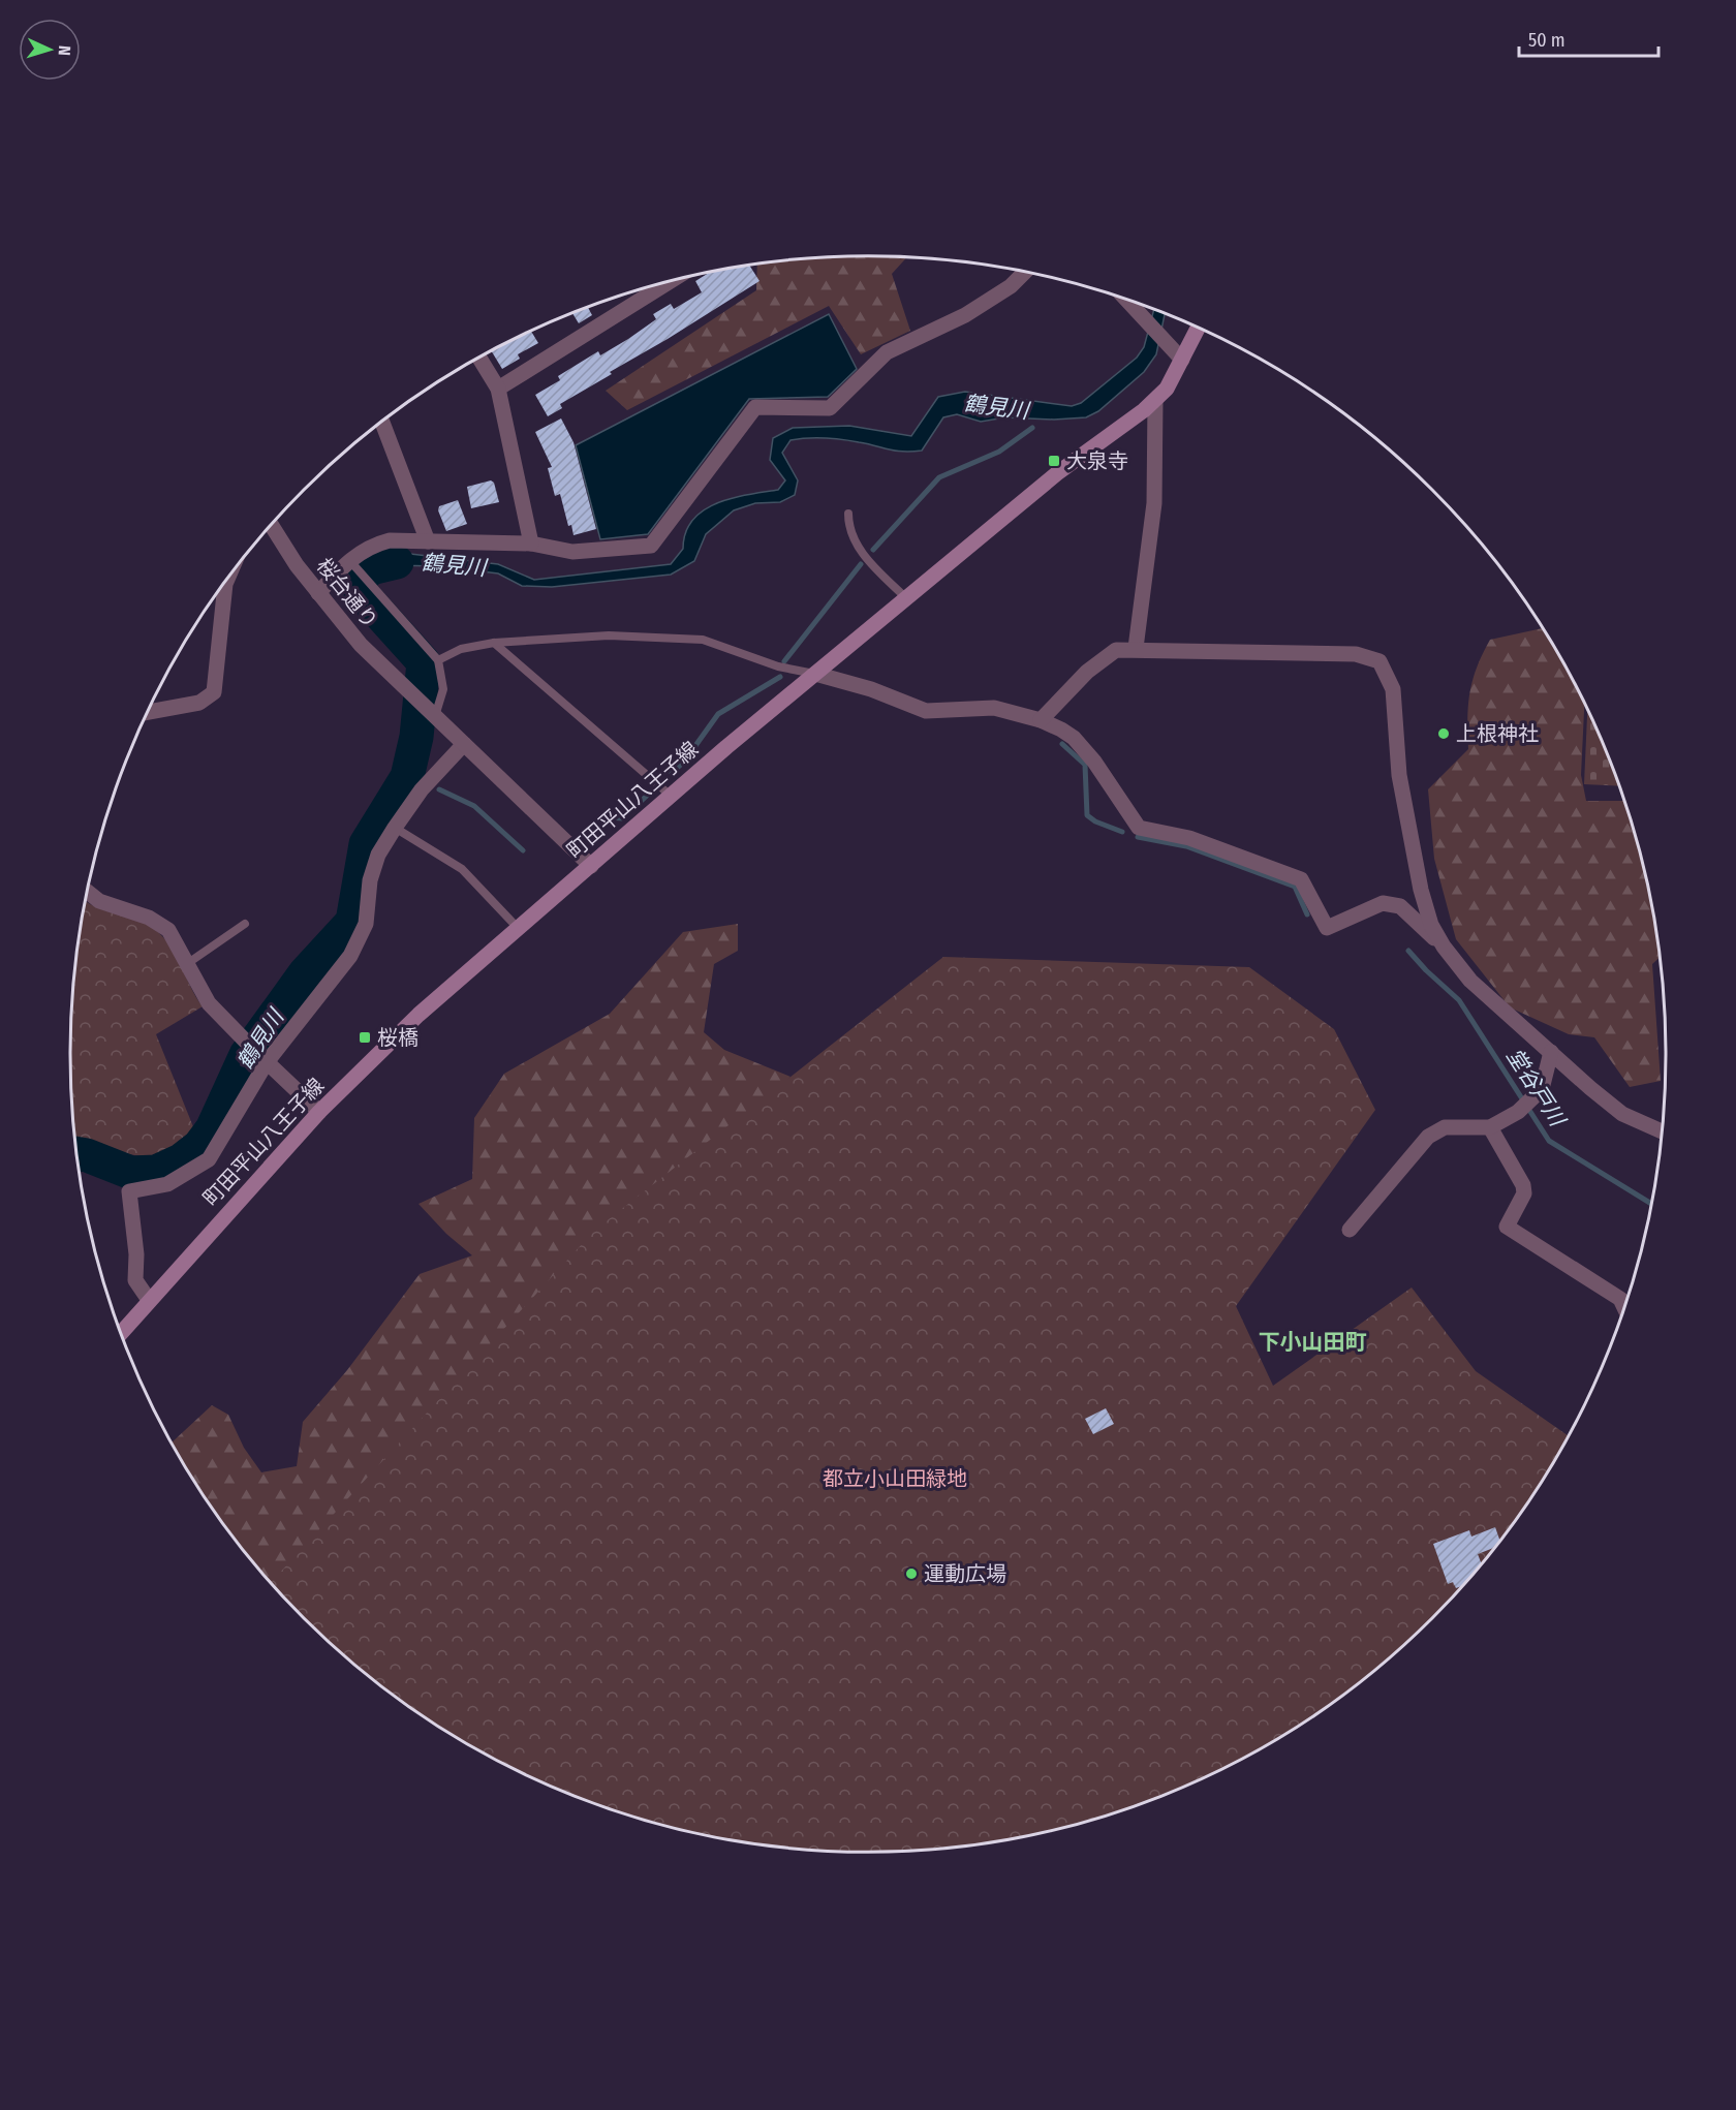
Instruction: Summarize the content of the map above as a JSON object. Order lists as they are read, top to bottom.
{
  "streets": {
    "main road": ["町田平山八王子線"],
    "street": ["桜台通り"]
  },
  "districts": ["下小山田町"],
  "water": ["鶴見川", "堂谷戸川"],
  "parks": ["都立小山田緑地"],
  "places": {
    "transit": ["大泉寺", "桜橋"],
    "other": ["上根神社", "運動広場"]
  },
  "scale_bar": "50 m",
  "north": "right"
}
